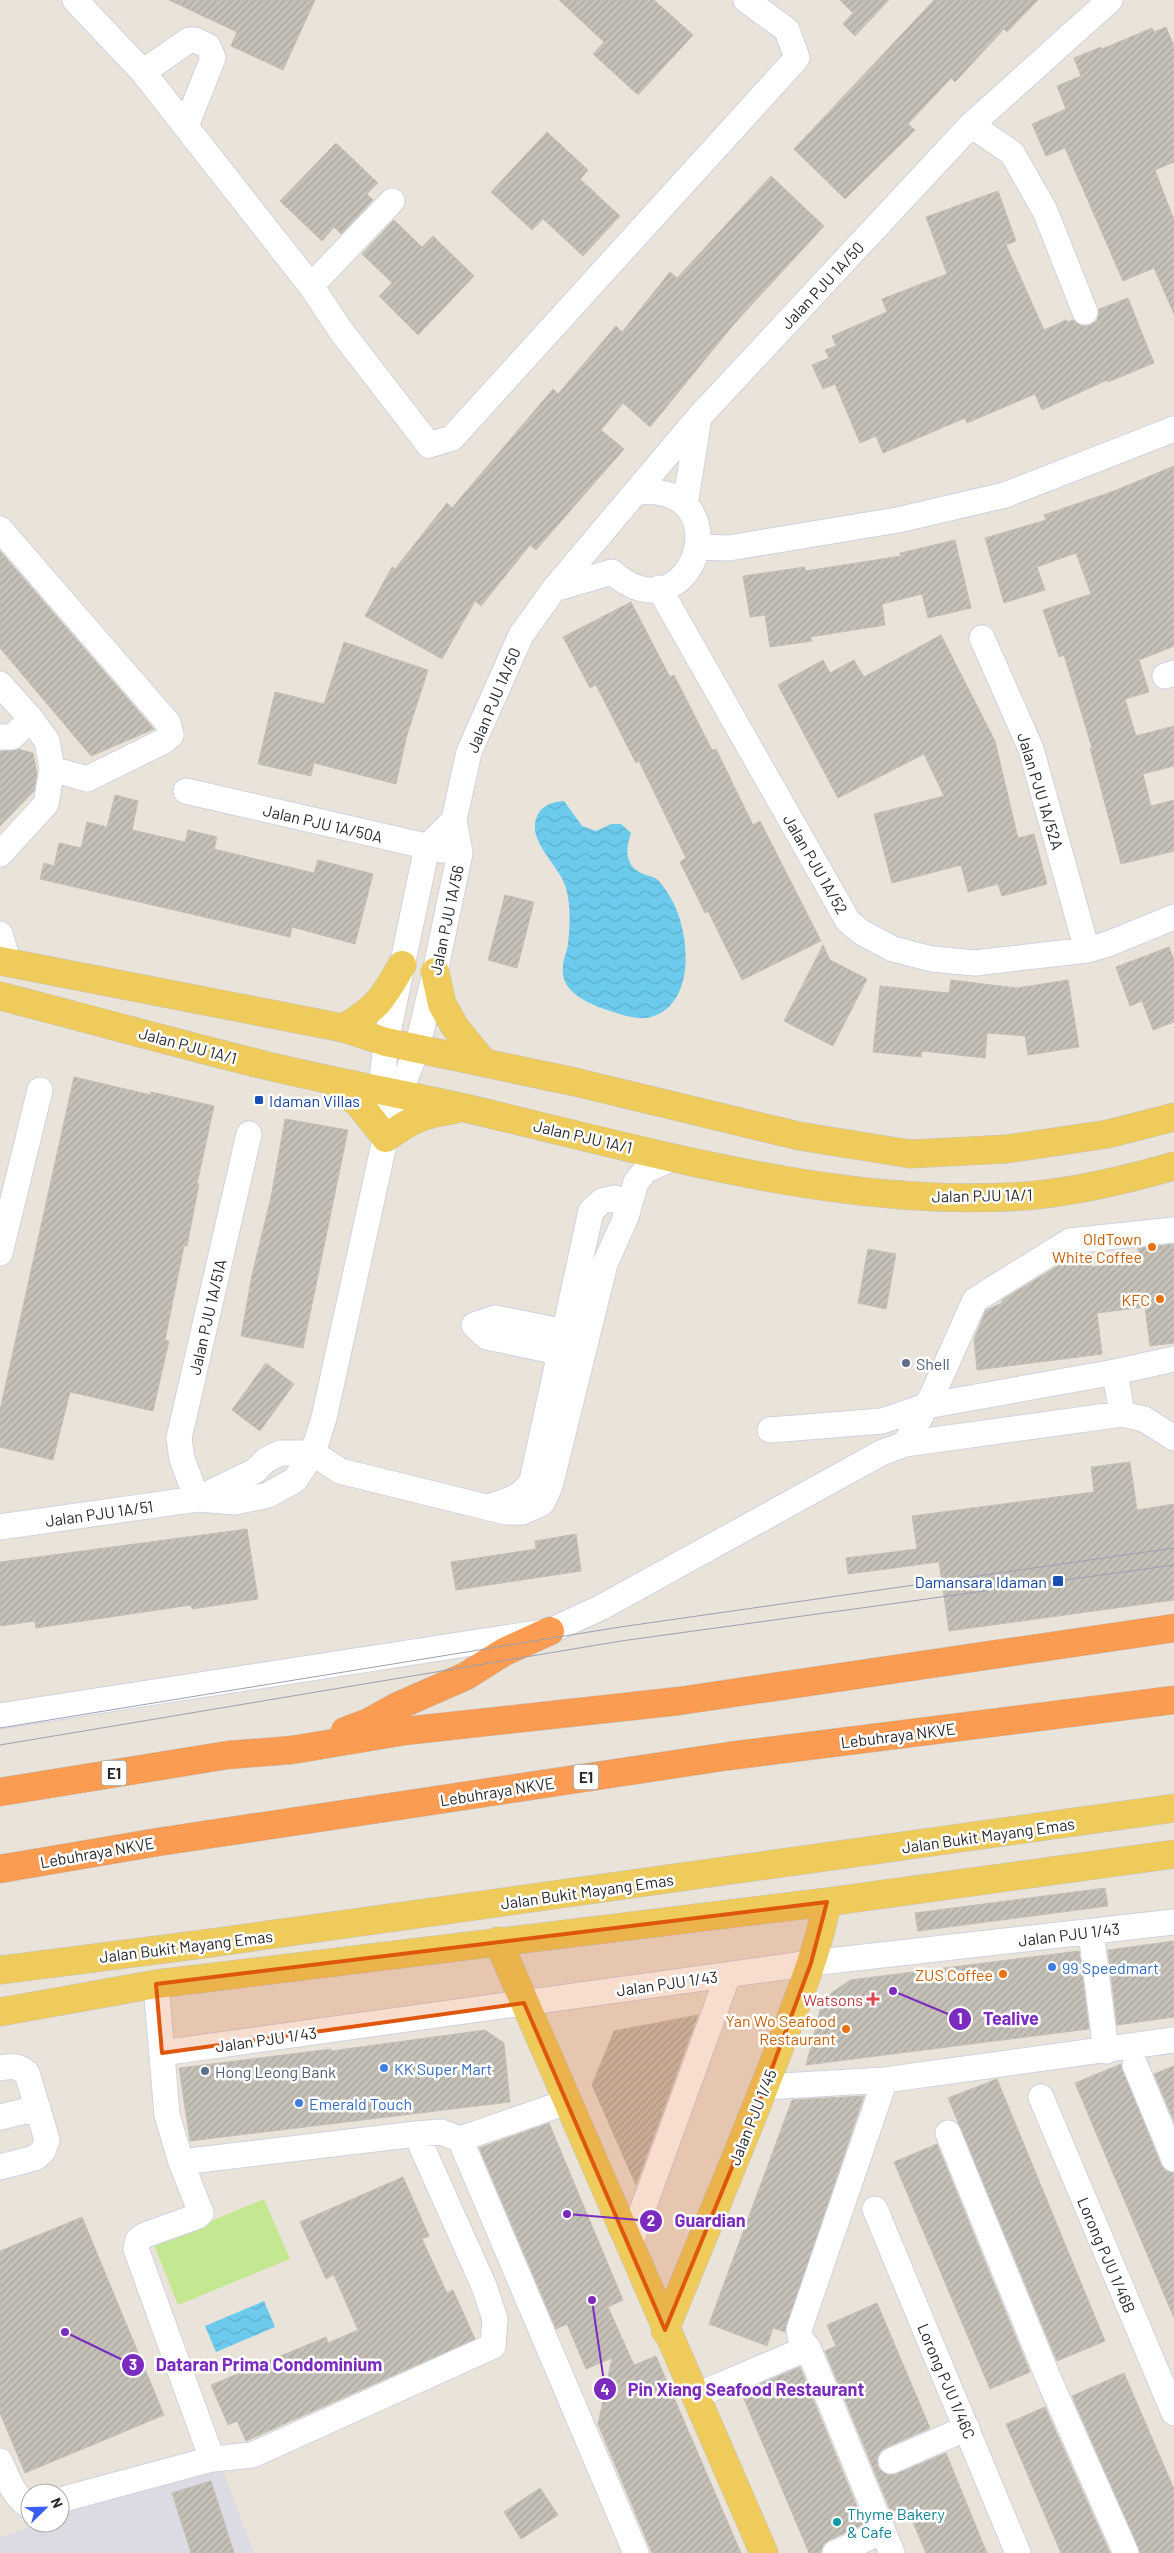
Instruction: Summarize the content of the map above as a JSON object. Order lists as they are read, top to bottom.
{
  "streets": {
    "highway": ["Lebuhraya NKVE", "E1"],
    "main road": ["Jalan PJU 1A/1", "Jalan Bukit Mayang Emas", "Jalan PJU 1/45"],
    "street": [
      "Jalan PJU 1A/50",
      "Jalan PJU 1A/52A",
      "Jalan PJU 1A/50A",
      "Jalan PJU 1A/52",
      "Jalan PJU 1A/56",
      "Jalan PJU 1A/51A",
      "Jalan PJU 1A/51",
      "Jalan PJU 1/43",
      "Lorong PJU 1/46B",
      "Lorong PJU 1/46C"
    ]
  },
  "crossings": [
    ["Jalan PJU 1A/50", "Jalan PJU 1A/52"],
    ["Jalan PJU 1A/50", "Jalan PJU 1A/56"],
    ["Jalan PJU 1A/52A", "Jalan PJU 1A/52"],
    ["Jalan PJU 1A/50A", "Jalan PJU 1A/56"],
    ["Jalan PJU 1A/56", "Jalan PJU 1A/1"],
    ["Jalan PJU 1A/56", "Jalan PJU 1A/51"],
    ["Jalan PJU 1A/1", "Jalan PJU 1A/51"],
    ["Jalan PJU 1A/51A", "Jalan PJU 1A/51"],
    ["Jalan Bukit Mayang Emas", "Jalan PJU 1/45"],
    ["Jalan PJU 1/43", "Jalan PJU 1/45"]
  ],
  "places": {
    "transit": ["Idaman Villas", "Damansara Idaman"],
    "other": [
      "OldTown White Coffee",
      "KFC",
      "Shell",
      "99 Speedmart",
      "ZUS Coffee",
      "Tealive",
      "Yan Wo Seafood Restaurant",
      "KK Super Mart",
      "Hong Leong Bank",
      "Emerald Touch",
      "Guardian",
      "Pin Xiang Seafood Restaurant",
      "Dataran Prima Condominium",
      "Thyme Bakery & Cafe"
    ],
    "health": ["Watsons"]
  },
  "north": "top right"
}
